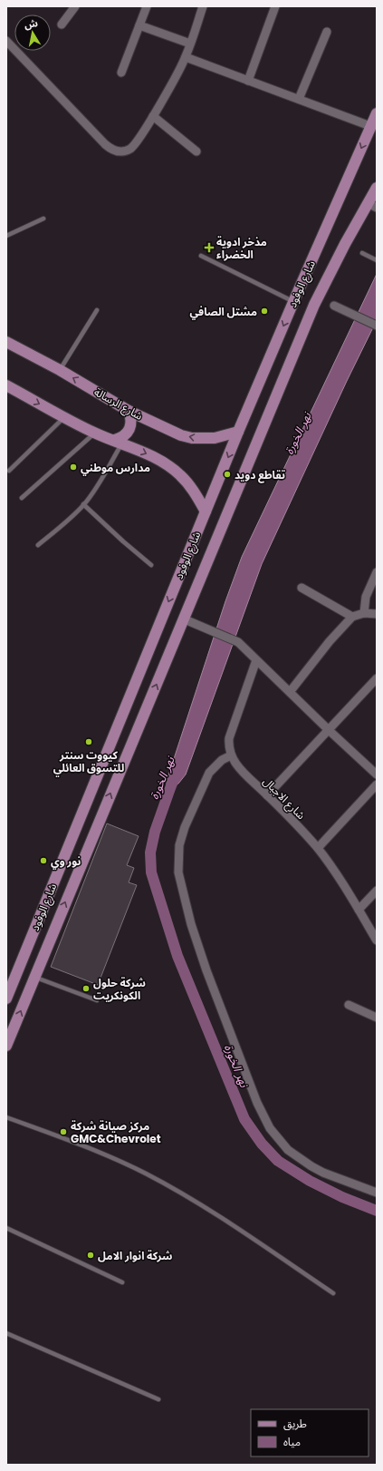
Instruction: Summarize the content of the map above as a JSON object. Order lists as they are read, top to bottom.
{
  "streets": {
    "main road": ["شارع الوفود", "شارع الرسالة"],
    "street": ["شارع الاجبال"]
  },
  "crossings": [
    ["شارع الوفود", "شارع الرسالة"]
  ],
  "water": ["نهر الخورة"],
  "places": {
    "health": ["مذخر ادوية الخضراء"],
    "other": [
      "مشتل الصافي",
      "مدارس موطني",
      "تقاطع دويد",
      "كيووت سنتر للتسوق العائلي",
      "نور وي",
      "شركة حلول الكونكريت",
      "مركز صيانة شركة GMC&Chevrolet",
      "شركة انوار الامل"
    ]
  },
  "legend": ["طريق", "مياه"],
  "north": "top"
}
